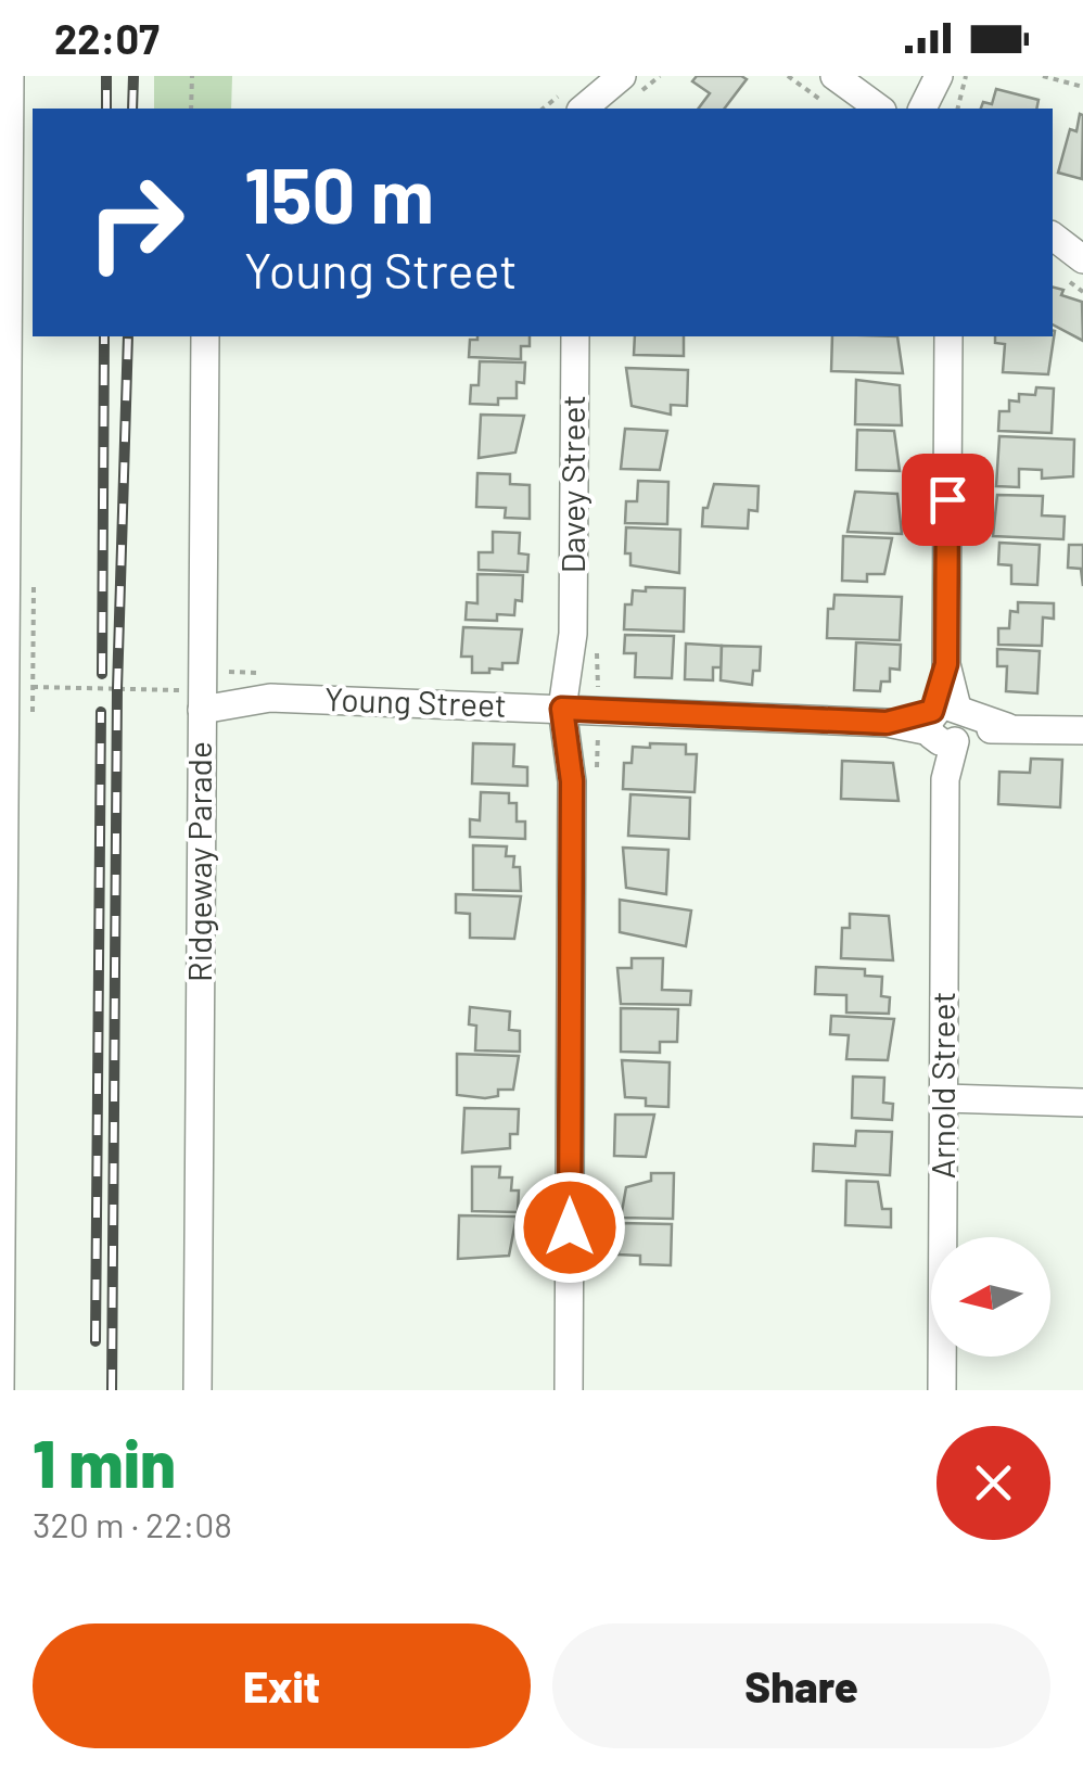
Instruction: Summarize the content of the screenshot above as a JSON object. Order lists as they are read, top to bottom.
{
  "streets": {
    "street": [
      "Davey Street",
      "Young Street",
      "Ridgeway Parade",
      "Arnold Street"
    ]
  },
  "crossings": [
    ["Davey Street", "Young Street"],
    ["Young Street", "Ridgeway Parade"],
    ["Young Street", "Arnold Street"]
  ],
  "north": "left",
  "page": {
    "status": "22:07",
    "turn": ["150 m", "Young Street"],
    "heading": ["1 min", "320 m · 22:08"],
    "buttons": ["Exit", "Share"]
  }
}
